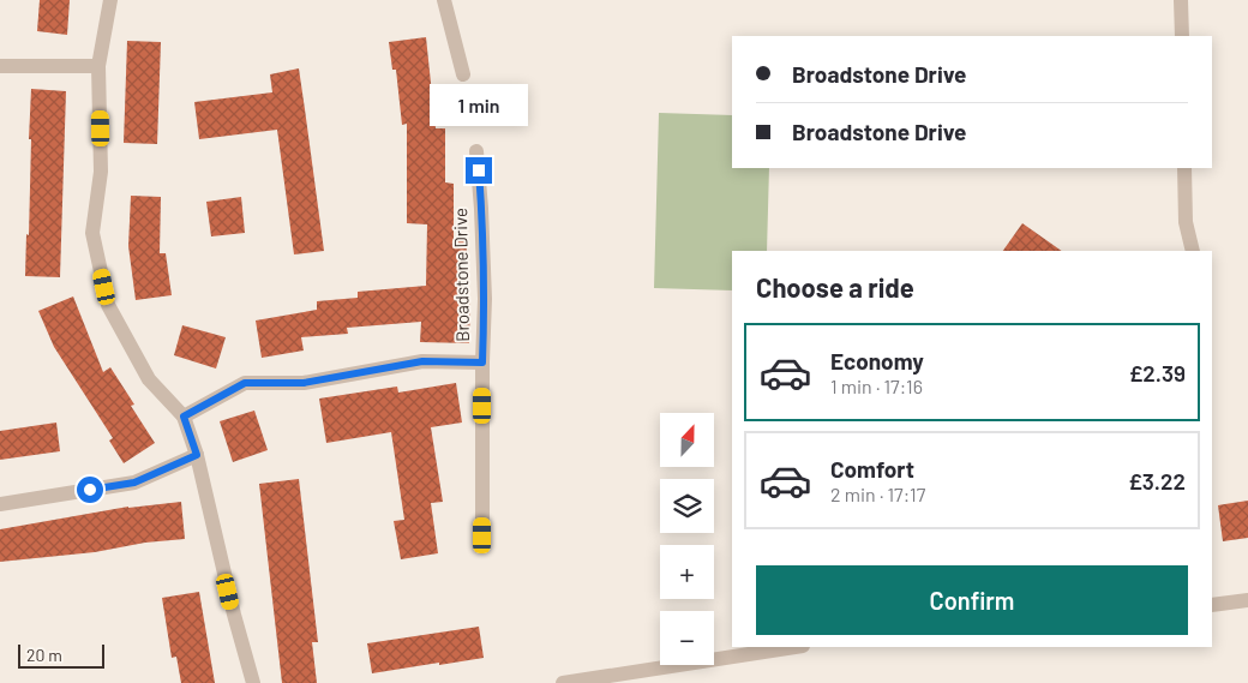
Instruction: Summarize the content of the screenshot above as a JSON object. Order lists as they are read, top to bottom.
{
  "streets": {
    "street": ["Broadstone Drive"]
  },
  "scale_bar": "20 m",
  "north": "top",
  "page": {
    "banner": ["Broadstone Drive", "Broadstone Drive"],
    "bubble": "1 min",
    "heading": "Choose a ride",
    "list": [
      {
        "name": "Economy",
        "note": "1 min · 17:16",
        "value": "£2.39"
      },
      {
        "name": "Comfort",
        "note": "2 min · 17:17",
        "value": "£3.22"
      }
    ],
    "map_buttons": ["+", "−"],
    "buttons": "Confirm",
    "scale": "20 m"
  }
}
